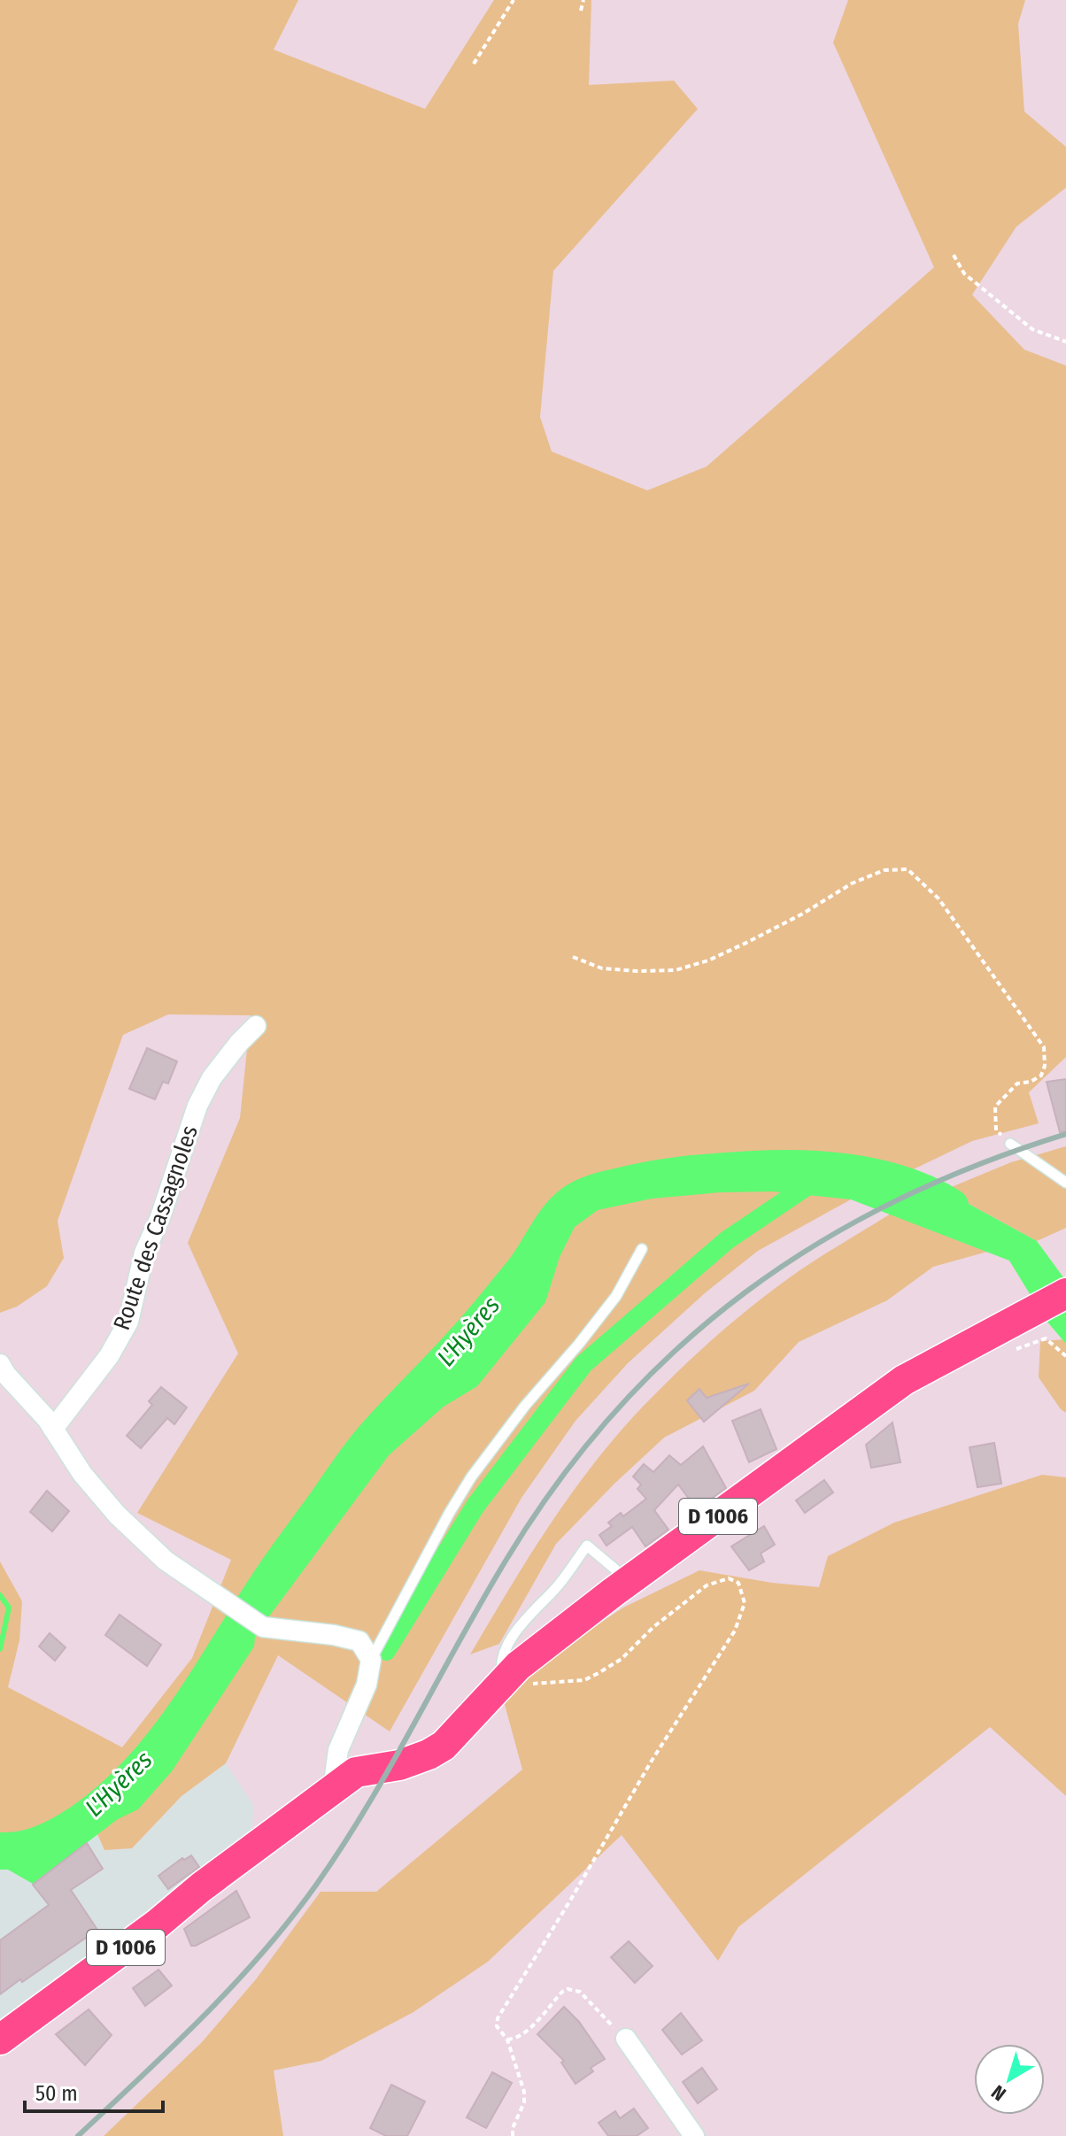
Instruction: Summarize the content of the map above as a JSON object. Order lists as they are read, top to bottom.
{
  "streets": {
    "main road": ["D 1006"],
    "street": ["Route des Cassagnoles"]
  },
  "water": ["L'Hyères"],
  "scale_bar": "50 m",
  "north": "bottom left"
}
